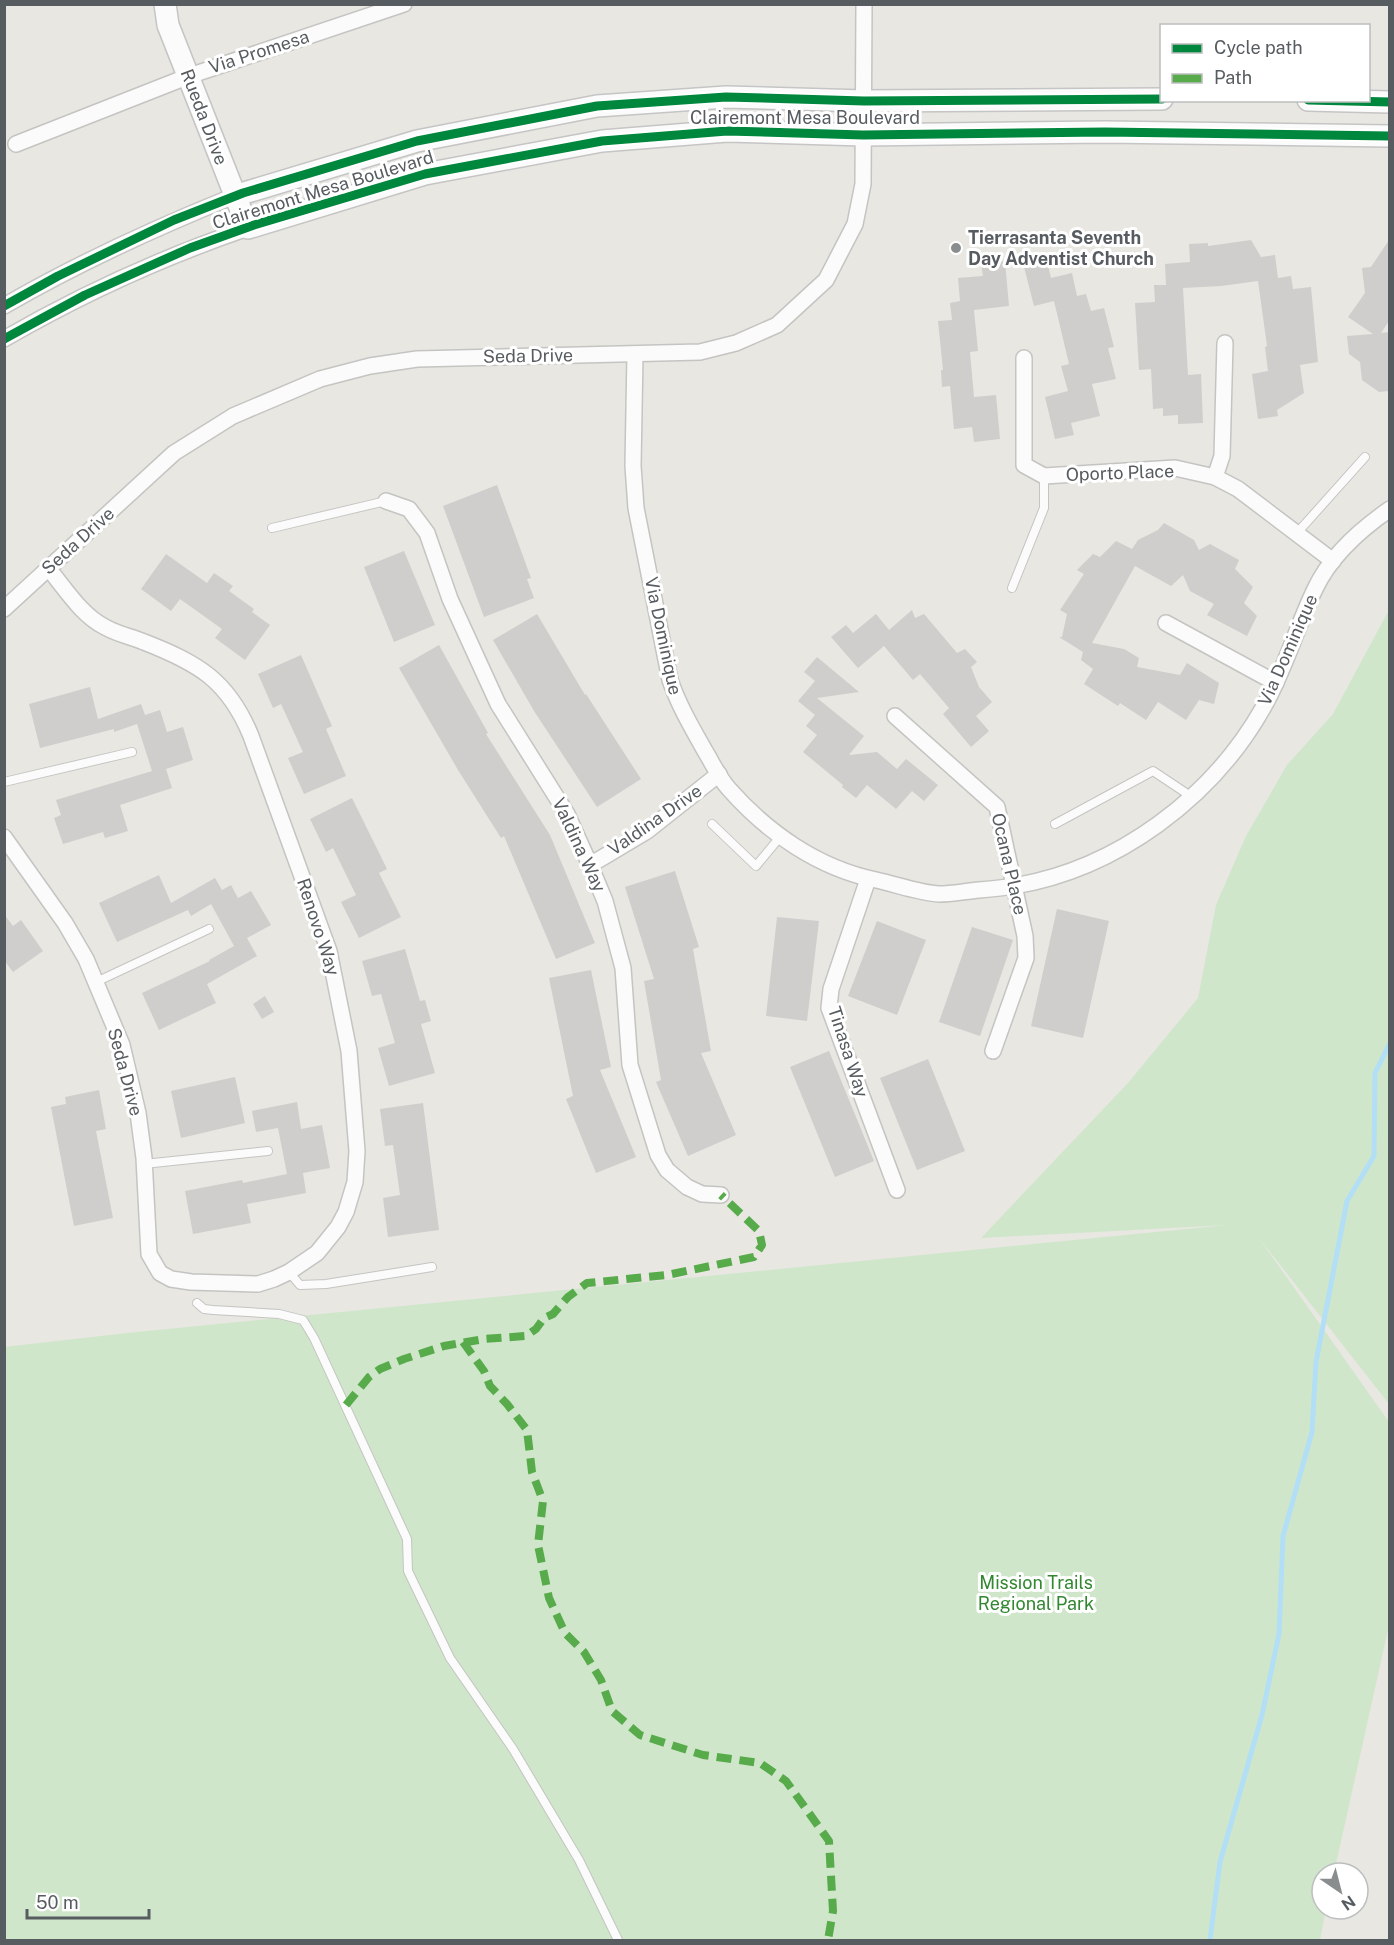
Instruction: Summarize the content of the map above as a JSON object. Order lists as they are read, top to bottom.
{
  "streets": {
    "street": [
      "Via Promesa",
      "Rueda Drive",
      "Clairemont Mesa Boulevard",
      "Seda Drive",
      "Oporto Place",
      "Via Dominique",
      "Valdina Drive",
      "Valdina Way",
      "Ocana Place",
      "Renovo Way",
      "Tinasa Way"
    ]
  },
  "crossings": [
    ["Via Promesa", "Rueda Drive"],
    ["Rueda Drive", "Clairemont Mesa Boulevard"],
    ["Clairemont Mesa Boulevard", "Seda Drive"],
    ["Seda Drive", "Via Dominique"],
    ["Seda Drive", "Renovo Way"],
    ["Oporto Place", "Via Dominique"],
    ["Via Dominique", "Valdina Drive"],
    ["Via Dominique", "Ocana Place"],
    ["Via Dominique", "Tinasa Way"],
    ["Valdina Drive", "Valdina Way"]
  ],
  "parks": ["Mission Trails Regional Park"],
  "places": ["Tierrasanta Seventh Day Adventist Church"],
  "legend": ["Cycle path", "Path"],
  "scale_bar": "50 m",
  "north": "bottom right"
}
